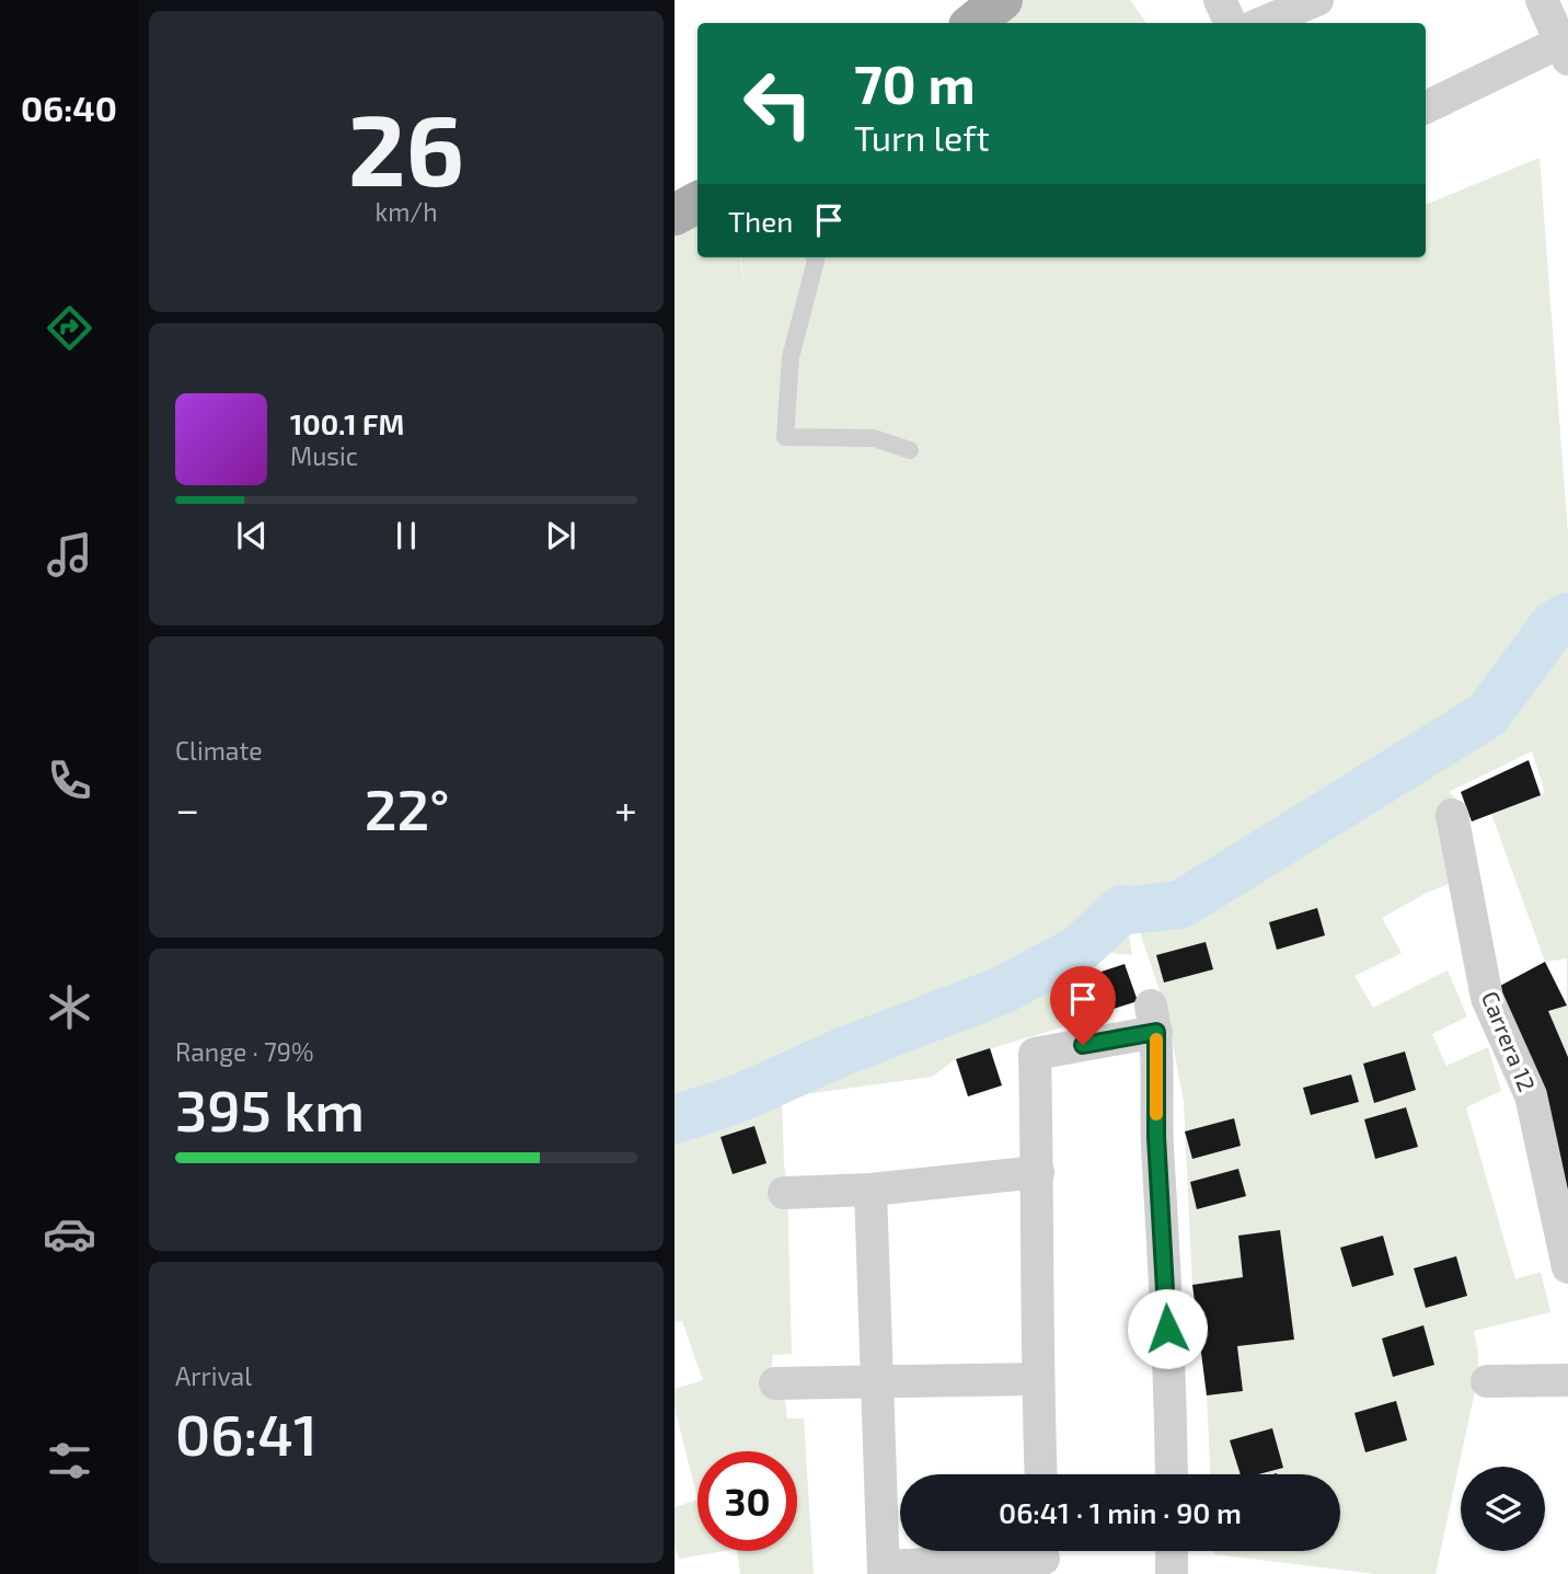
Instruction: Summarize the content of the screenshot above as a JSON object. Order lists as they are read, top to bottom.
{
  "streets": {
    "street": ["Carrera 12"]
  },
  "page": {
    "tabs": "06:40",
    "tile": [
      ["26", "km/h"],
      "Climate",
      ["Range · 79%", "395 km"],
      ["Arrival", "06:41"]
    ],
    "turn": ["70 m", "Turn left"],
    "then": "Then",
    "song": ["100.1 FM", "Music"],
    "heat": ["−", "22°", "+"],
    "limit": "30",
    "trip": "06:41 · 1 min · 90 m"
  }
}
